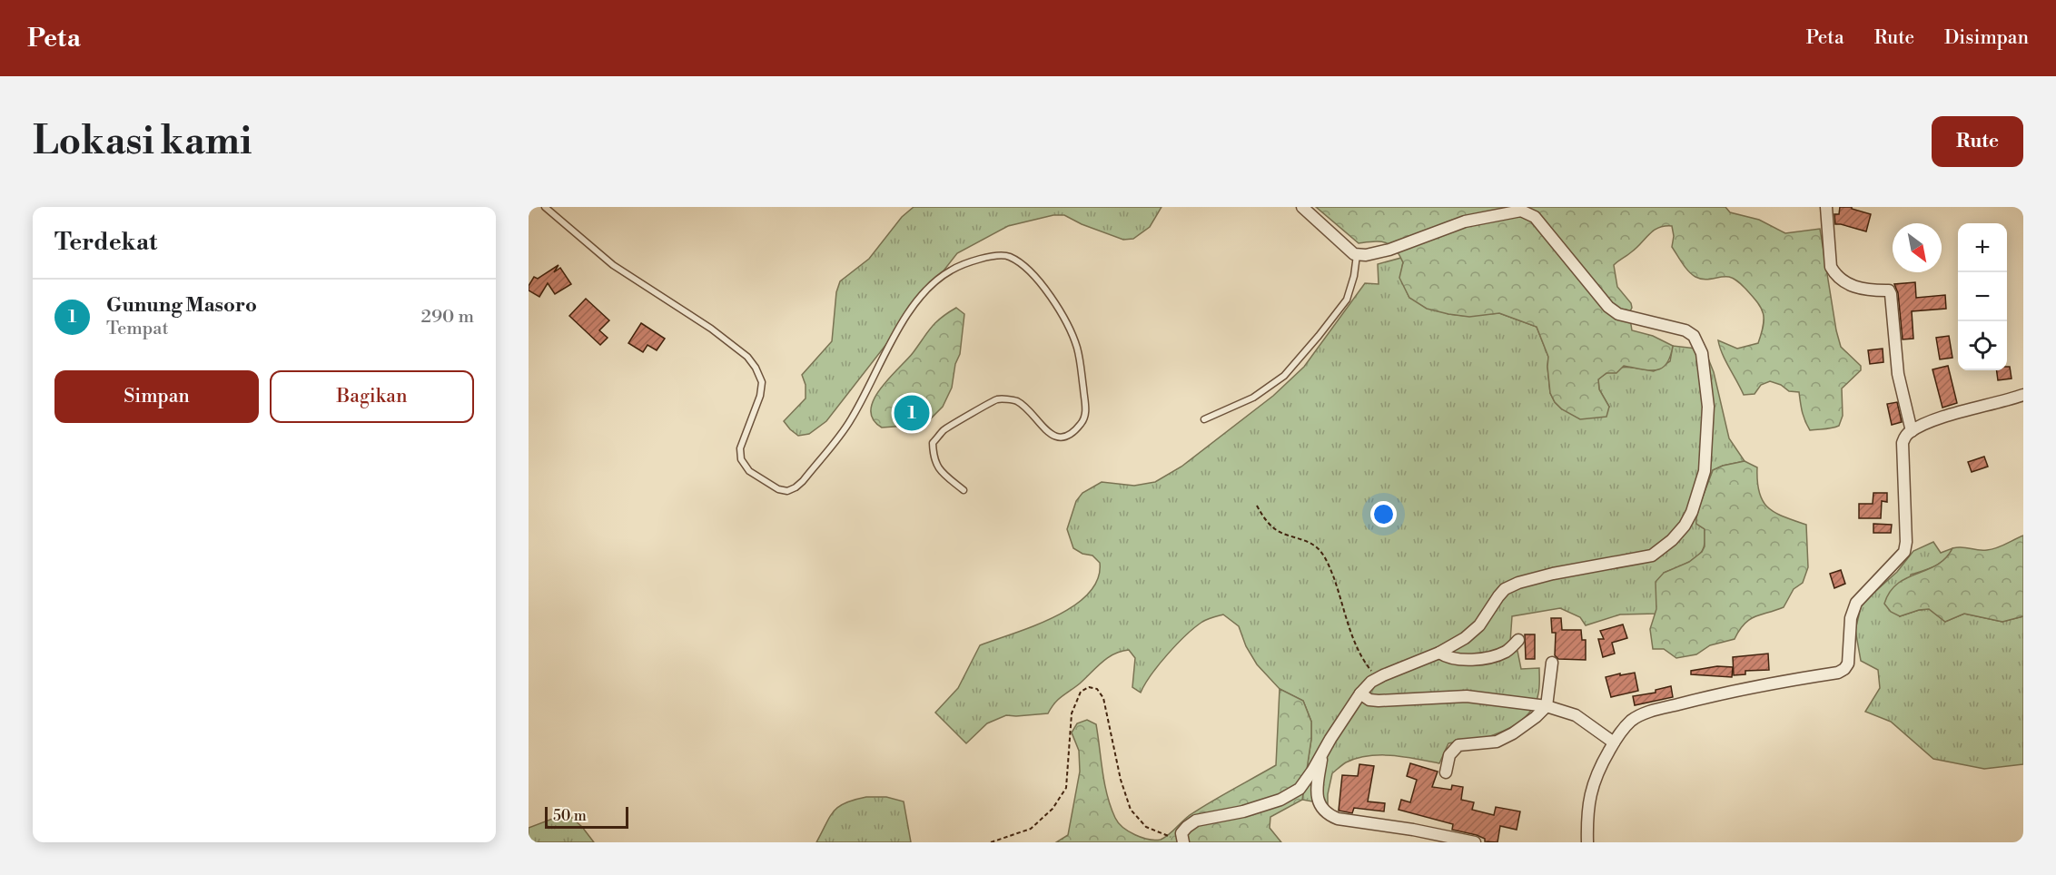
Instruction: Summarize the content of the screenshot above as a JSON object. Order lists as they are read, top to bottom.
{
  "scale_bar": "50 m",
  "north": "bottom right",
  "page": {
    "header": "Peta",
    "nav": ["Peta", "Rute", "Disimpan"],
    "buttons": [
      "Rute",
      ["Simpan", "Bagikan"]
    ],
    "title": "Lokasi kami",
    "heading": "Terdekat",
    "map_buttons": ["+", "−"],
    "list": [
      {
        "mark": "1",
        "name": "Gunung Masoro",
        "note": "Tempat",
        "value": "290 m"
      }
    ],
    "pins": "1",
    "scale": "50 m"
  }
}
